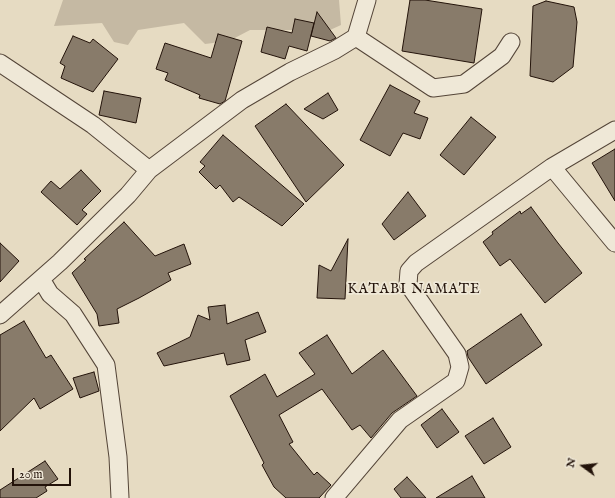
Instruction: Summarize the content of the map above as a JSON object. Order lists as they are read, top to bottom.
{
  "districts": ["KATABI NAMATE"],
  "scale_bar": "20 m",
  "north": "left"
}
